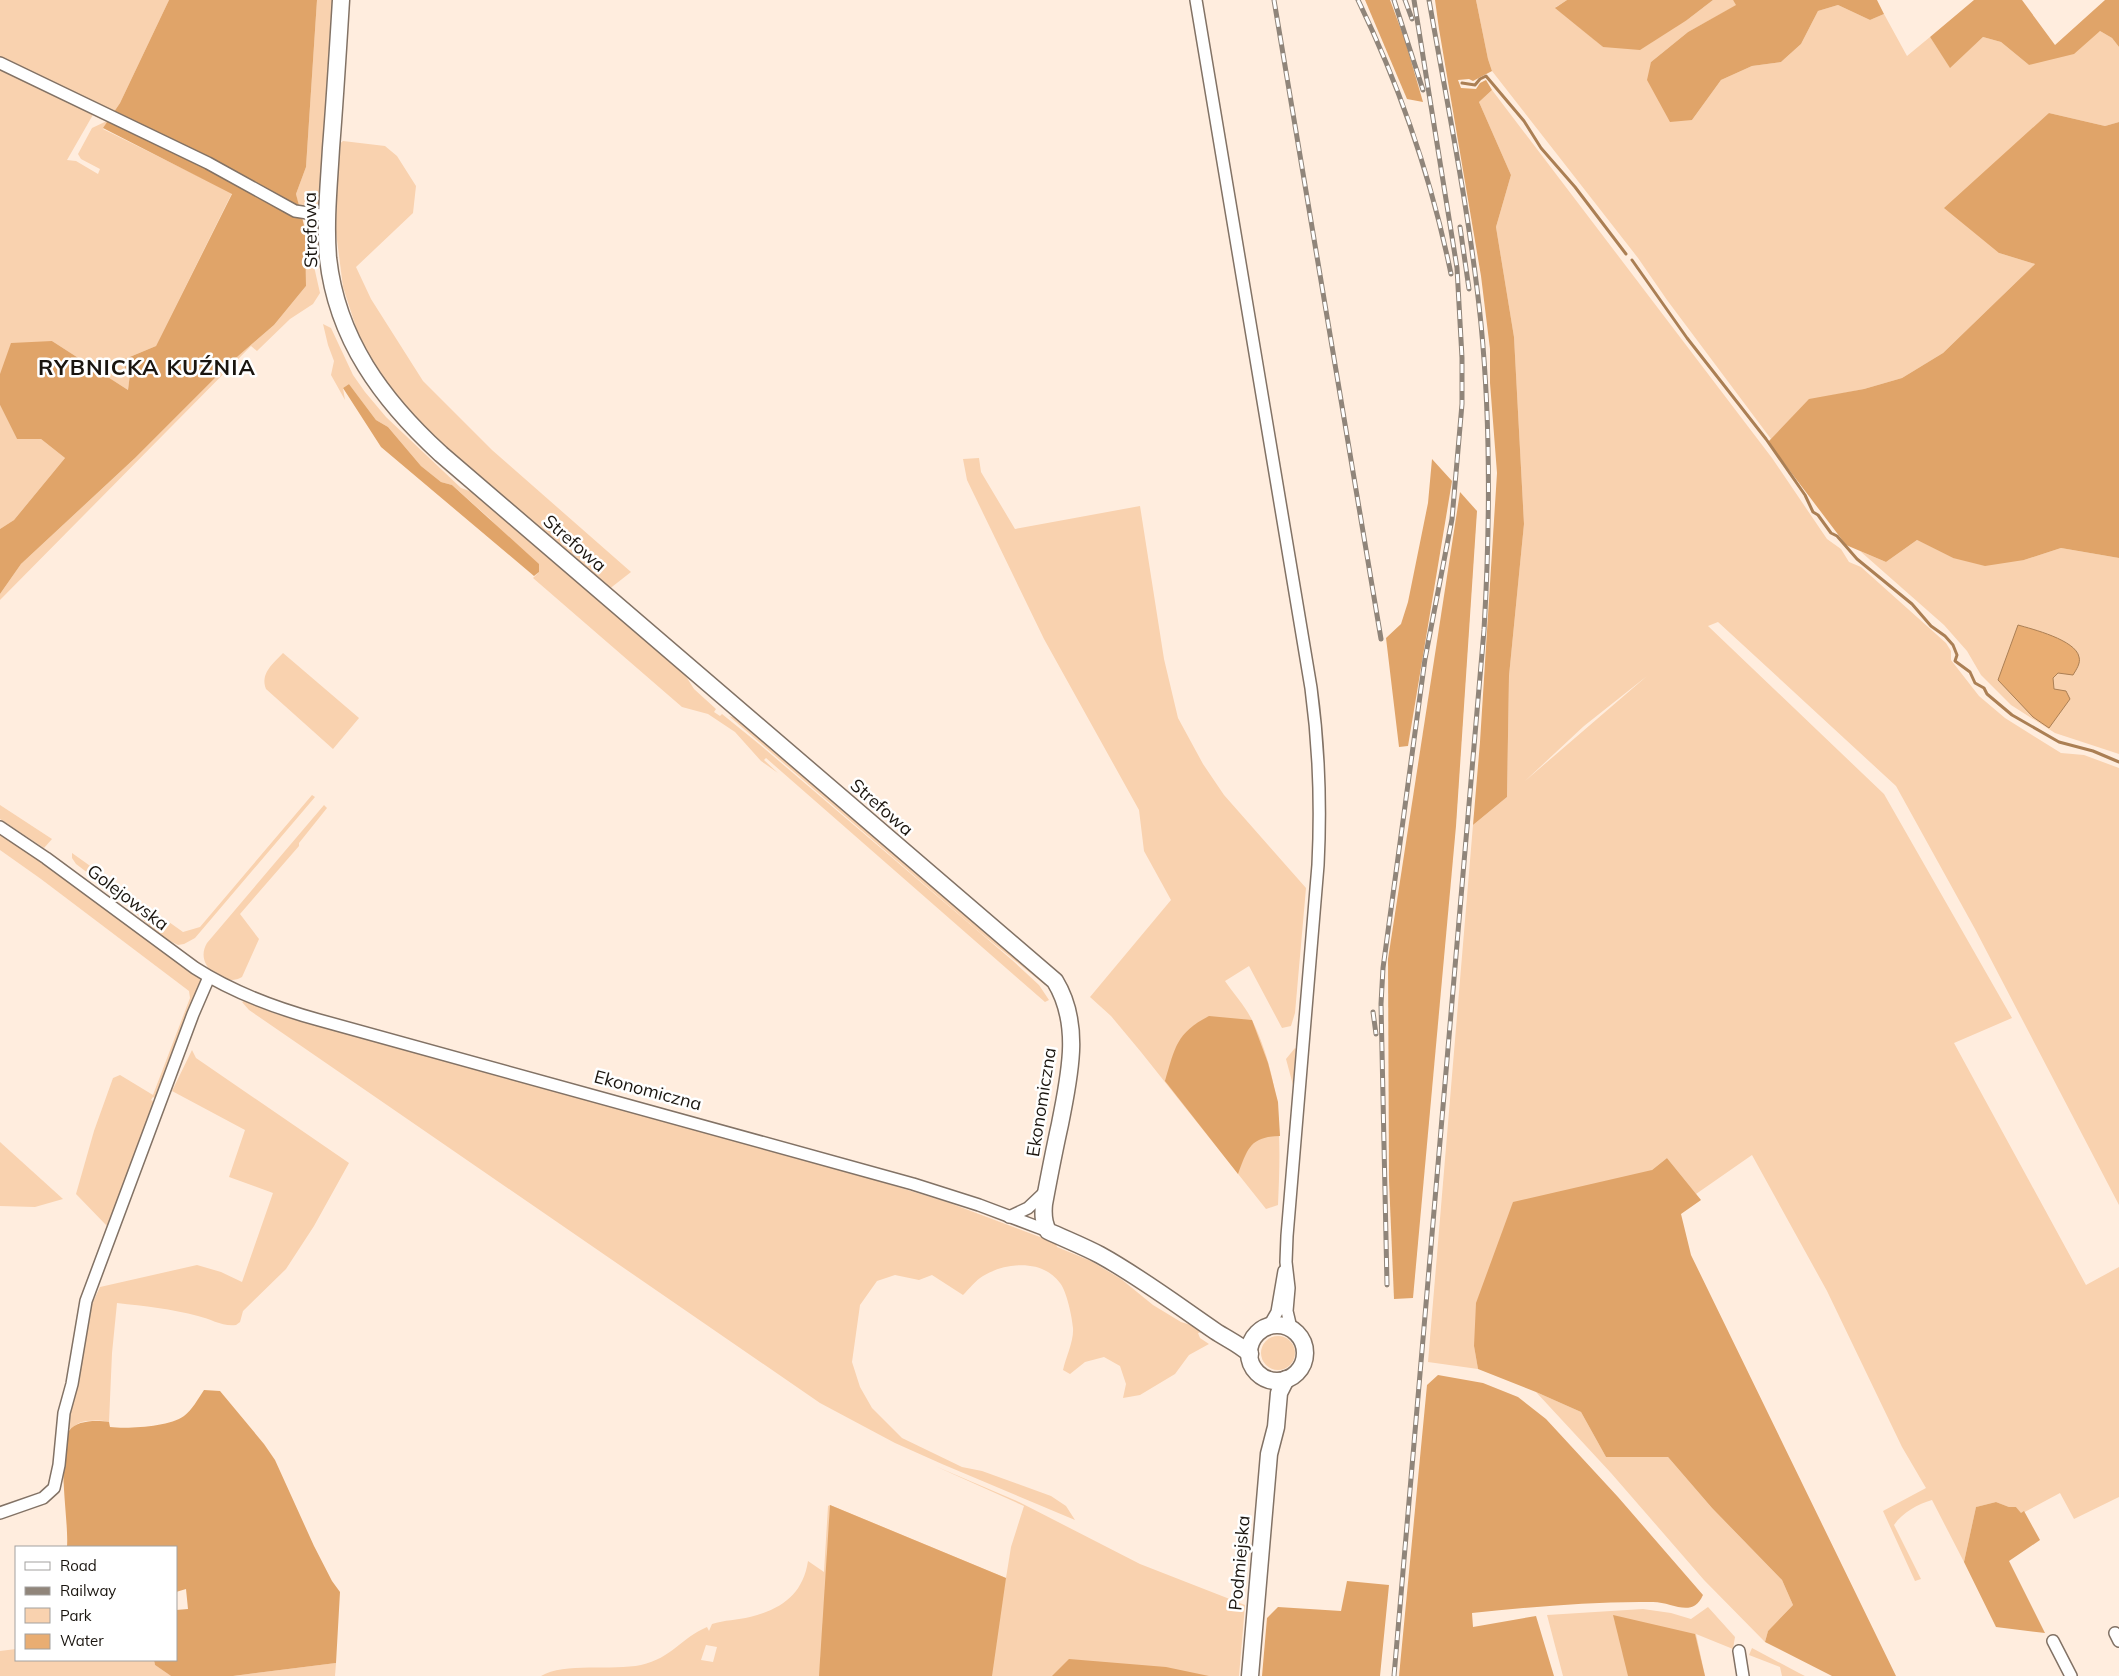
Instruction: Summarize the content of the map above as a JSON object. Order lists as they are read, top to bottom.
{
  "streets": {
    "street": [
      "Strefowa",
      "Golejowska",
      "Ekonomiczna",
      "Podmiejska"
    ]
  },
  "crossings": [
    ["Strefowa", "Ekonomiczna"],
    ["Golejowska", "Ekonomiczna"],
    ["Ekonomiczna", "Podmiejska"]
  ],
  "districts": ["RYBNICKA KUŹNIA"],
  "legend": [
    "Road",
    "Railway",
    "Park",
    "Water"
  ]
}
